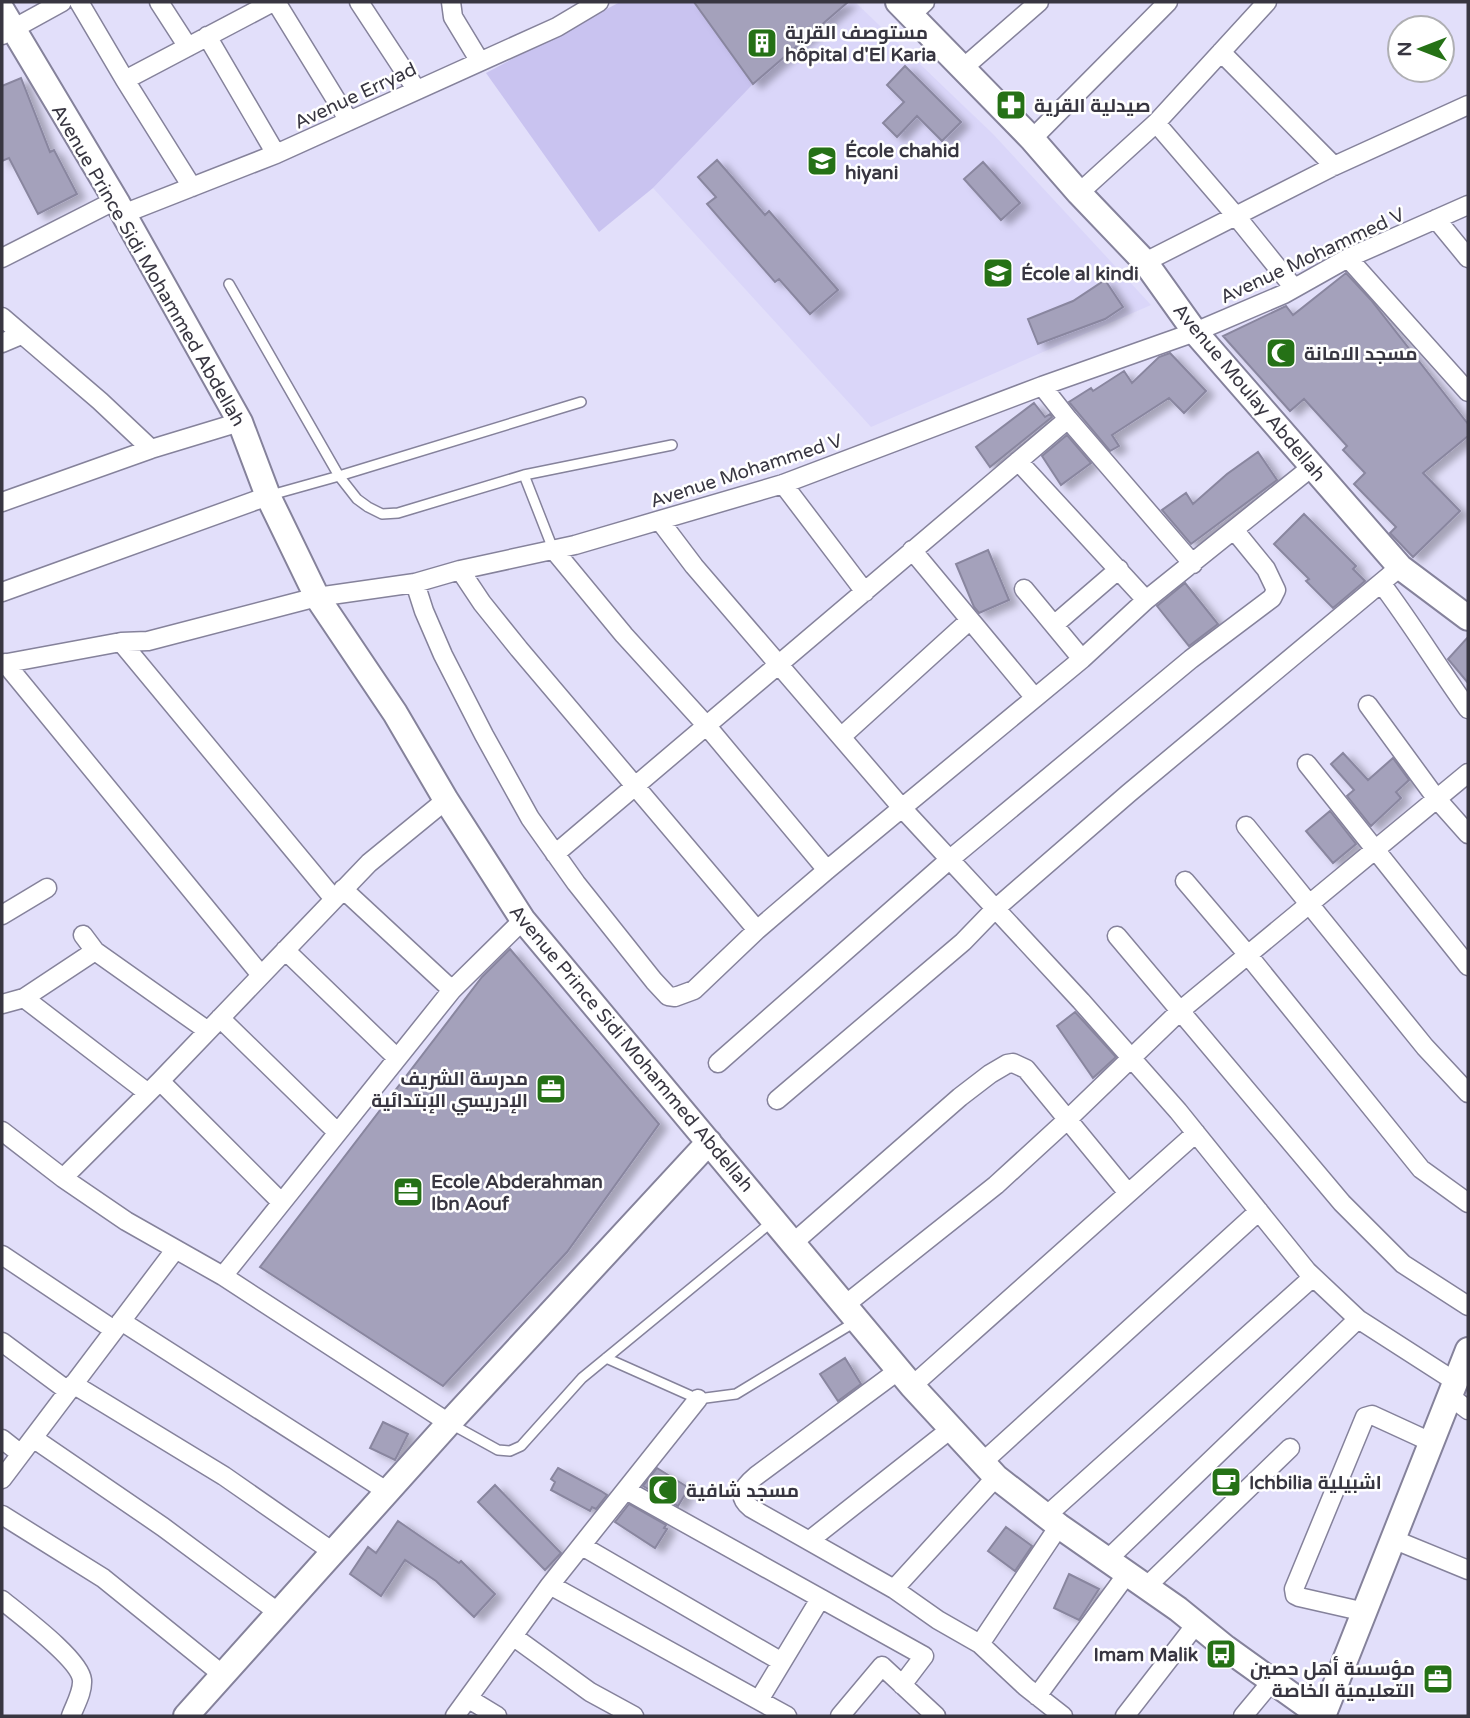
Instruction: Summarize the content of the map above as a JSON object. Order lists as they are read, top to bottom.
{
  "streets": {
    "street": [
      "Avenue Erryad",
      "Avenue Mohammed V",
      "Avenue Prince Sidi Mohammed Abdellah",
      "Avenue Moulay Abdellah"
    ]
  },
  "crossings": [
    ["Avenue Erryad", "Avenue Prince Sidi Mohammed Abdellah"],
    ["Avenue Mohammed V", "Avenue Prince Sidi Mohammed Abdellah"],
    ["Avenue Mohammed V", "Avenue Moulay Abdellah"]
  ],
  "places": {
    "building": ["مستوصف القرية hôpital d'El Karia"],
    "pharmacy": ["صيدلية القرية"],
    "school or university": ["École chahid hiyani", "École al kindi"],
    "mosque": ["مسجد الامانة", "مسجد شافية"],
    "office": ["مدرسة الشريف الإدريسي الإبتدائية", "Ecole Abderahman Ibn Aouf", "مؤسسة أهل حصين التعليمية الخاصة"],
    "cafe": ["Ichbilia اشبيلية"],
    "bus stop": ["Imam Malik"]
  },
  "north": "left"
}
